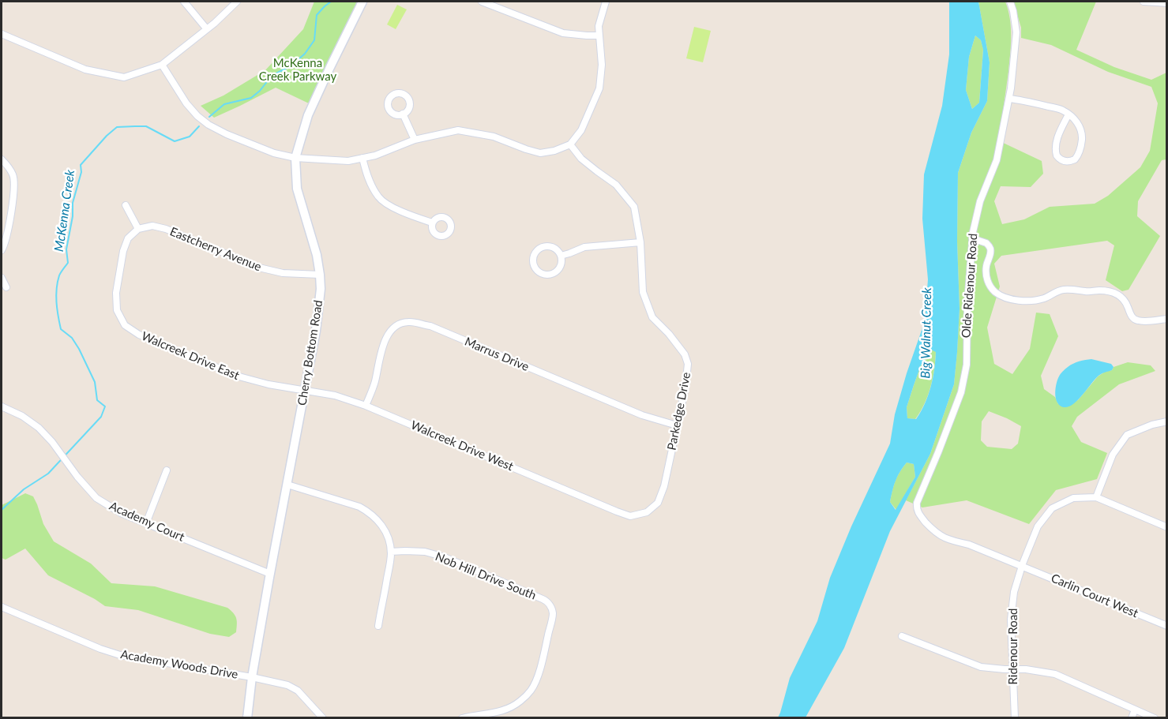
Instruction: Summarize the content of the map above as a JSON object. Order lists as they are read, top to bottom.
{
  "streets": {
    "main road": ["Cherry Bottom Road"],
    "street": [
      "Eastcherry Avenue",
      "Olde Ridenour Road",
      "Marrus Drive",
      "Walcreek Drive East",
      "Parkedge Drive",
      "Walcreek Drive West",
      "Academy Court",
      "Nob Hill Drive South",
      "Carlin Court West",
      "Ridenour Road",
      "Academy Woods Drive"
    ]
  },
  "crossings": [
    ["Eastcherry Avenue", "Cherry Bottom Road"],
    ["Eastcherry Avenue", "Walcreek Drive East"],
    ["Olde Ridenour Road", "Carlin Court West"],
    ["Cherry Bottom Road", "Walcreek Drive East"],
    ["Cherry Bottom Road", "Walcreek Drive West"],
    ["Cherry Bottom Road", "Academy Court"],
    ["Cherry Bottom Road", "Academy Woods Drive"],
    ["Marrus Drive", "Parkedge Drive"],
    ["Marrus Drive", "Walcreek Drive West"],
    ["Walcreek Drive East", "Walcreek Drive West"],
    ["Parkedge Drive", "Walcreek Drive West"],
    ["Carlin Court West", "Ridenour Road"]
  ],
  "water": ["McKenna Creek", "Big Walnut Creek"],
  "parks": ["McKenna Creek Parkway"]
}
